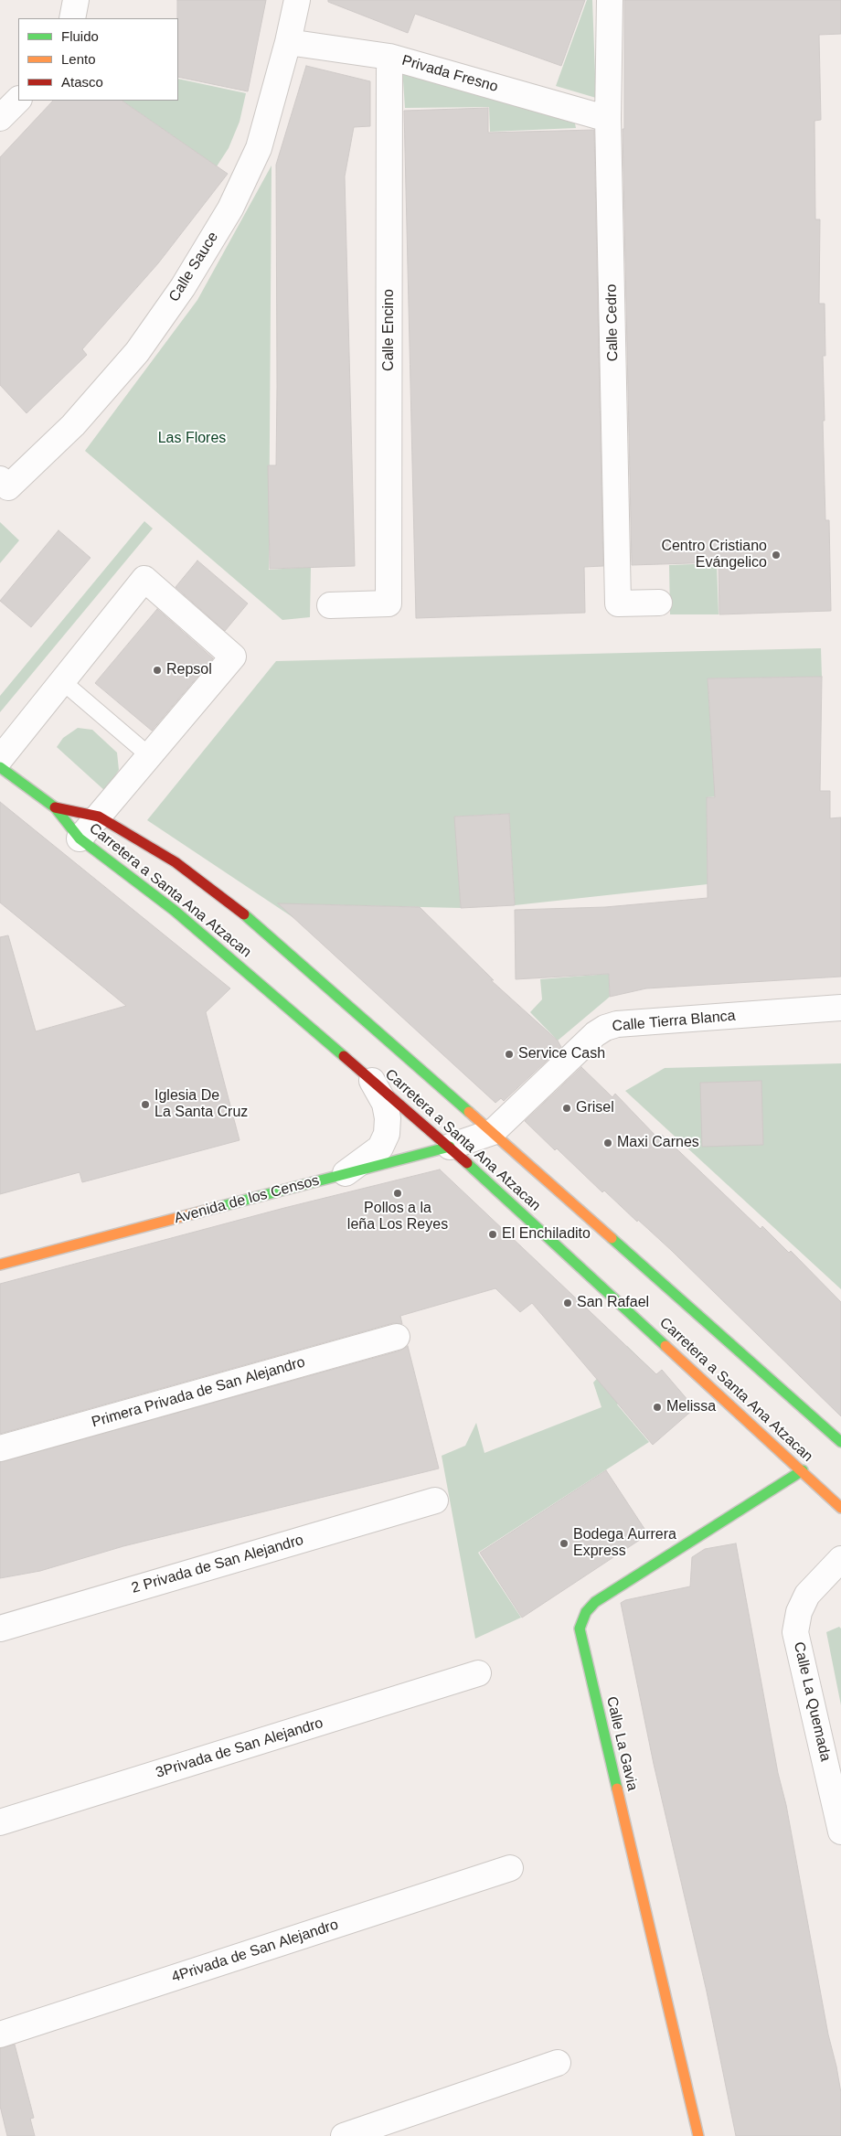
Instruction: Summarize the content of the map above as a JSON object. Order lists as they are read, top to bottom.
{
  "streets": {
    "street": [
      "Privada Fresno",
      "Calle Sauce",
      "Calle Cedro",
      "Calle Encino",
      "Carretera a Santa Ana Atzacan",
      "Calle Tierra Blanca",
      "Avenida de los Censos",
      "Primera Privada de San Alejandro",
      "2 Privada de San Alejandro",
      "Calle La Quemada",
      "Calle La Gavia",
      "3Privada de San Alejandro",
      "4Privada de San Alejandro"
    ]
  },
  "crossings": [
    ["Privada Fresno", "Calle Sauce"],
    ["Privada Fresno", "Calle Cedro"],
    ["Privada Fresno", "Calle Encino"],
    ["Carretera a Santa Ana Atzacan", "Calle Tierra Blanca"],
    ["Carretera a Santa Ana Atzacan", "Avenida de los Censos"],
    ["Carretera a Santa Ana Atzacan", "Calle La Gavia"],
    ["Calle Tierra Blanca", "Avenida de los Censos"]
  ],
  "parks": ["Las Flores"],
  "places": [
    "Centro Cristiano Evángelico",
    "Repsol",
    "Service Cash",
    "Iglesia De La Santa Cruz",
    "Grisel",
    "Maxi Carnes",
    "Pollos a la leña Los Reyes",
    "El Enchiladito",
    "San Rafael",
    "Melissa",
    "Bodega Aurrera Express"
  ],
  "legend": ["Fluido", "Lento", "Atasco"]
}
